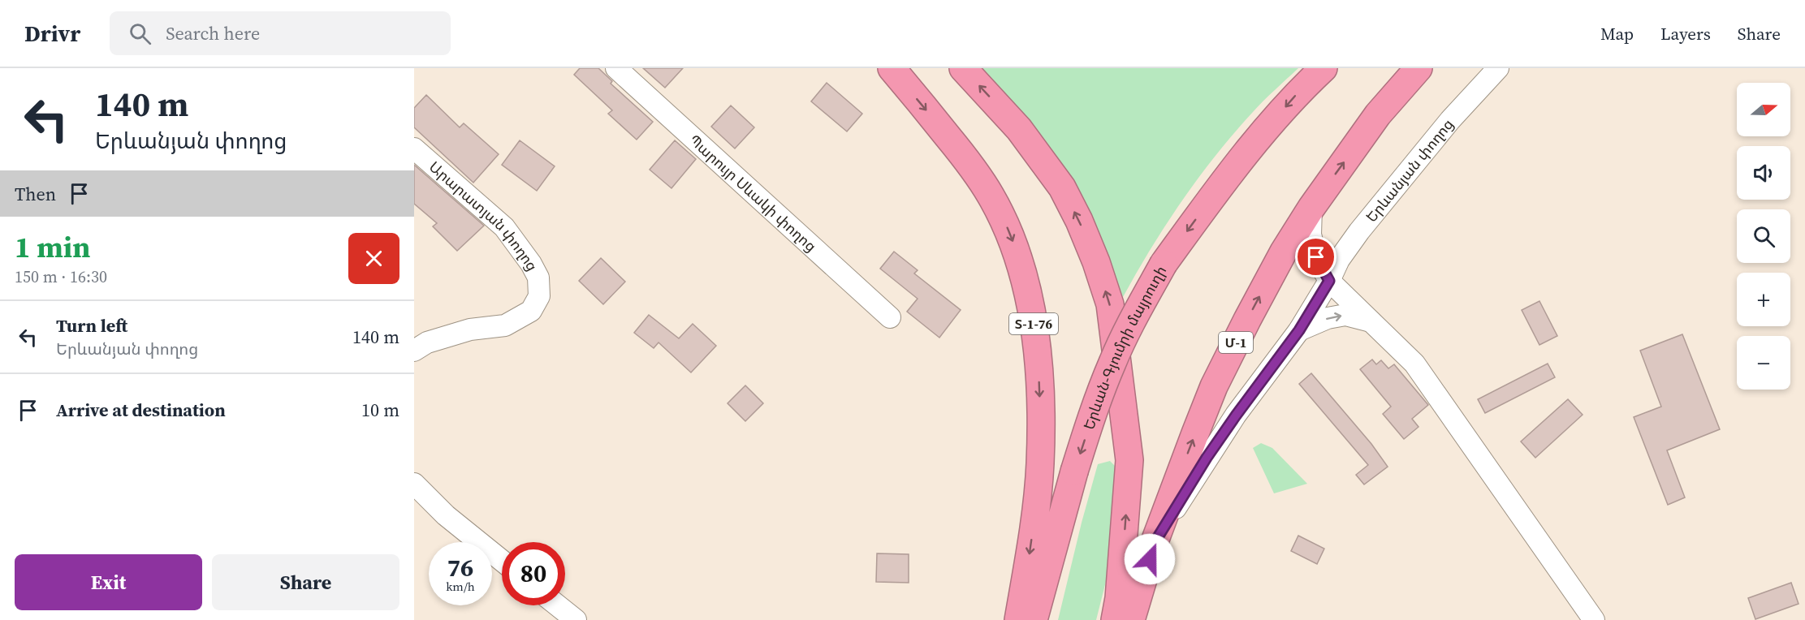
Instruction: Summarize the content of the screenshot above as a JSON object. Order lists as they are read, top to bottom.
{
  "streets": {
    "highway": ["Տ-1-76", "Մ-1", "Երևան-Գյումրի մայրուղի"],
    "street": ["Երևանյան փողոց", "Պարույր Սևակի փողոց", "Արարատյան փողոց"]
  },
  "crossings": [
    ["Երևանյան փողոց", "Մ-1"]
  ],
  "north": "right",
  "page": {
    "header": "Drivr",
    "search": "Search here",
    "nav": ["Map", "Layers", "Share"],
    "turn": ["140 m", "Երևանյան փողոց"],
    "map_buttons": ["+", "−"],
    "then": "Then",
    "heading": ["1 min", "150 m · 16:30"],
    "list": [
      {
        "name": "Turn left",
        "note": "Երևանյան փողոց",
        "value": "140 m"
      },
      {
        "name": "Arrive at destination",
        "value": "10 m"
      }
    ],
    "speed": "76 km/h",
    "limit": "80",
    "buttons": ["Exit", "Share"]
  }
}
